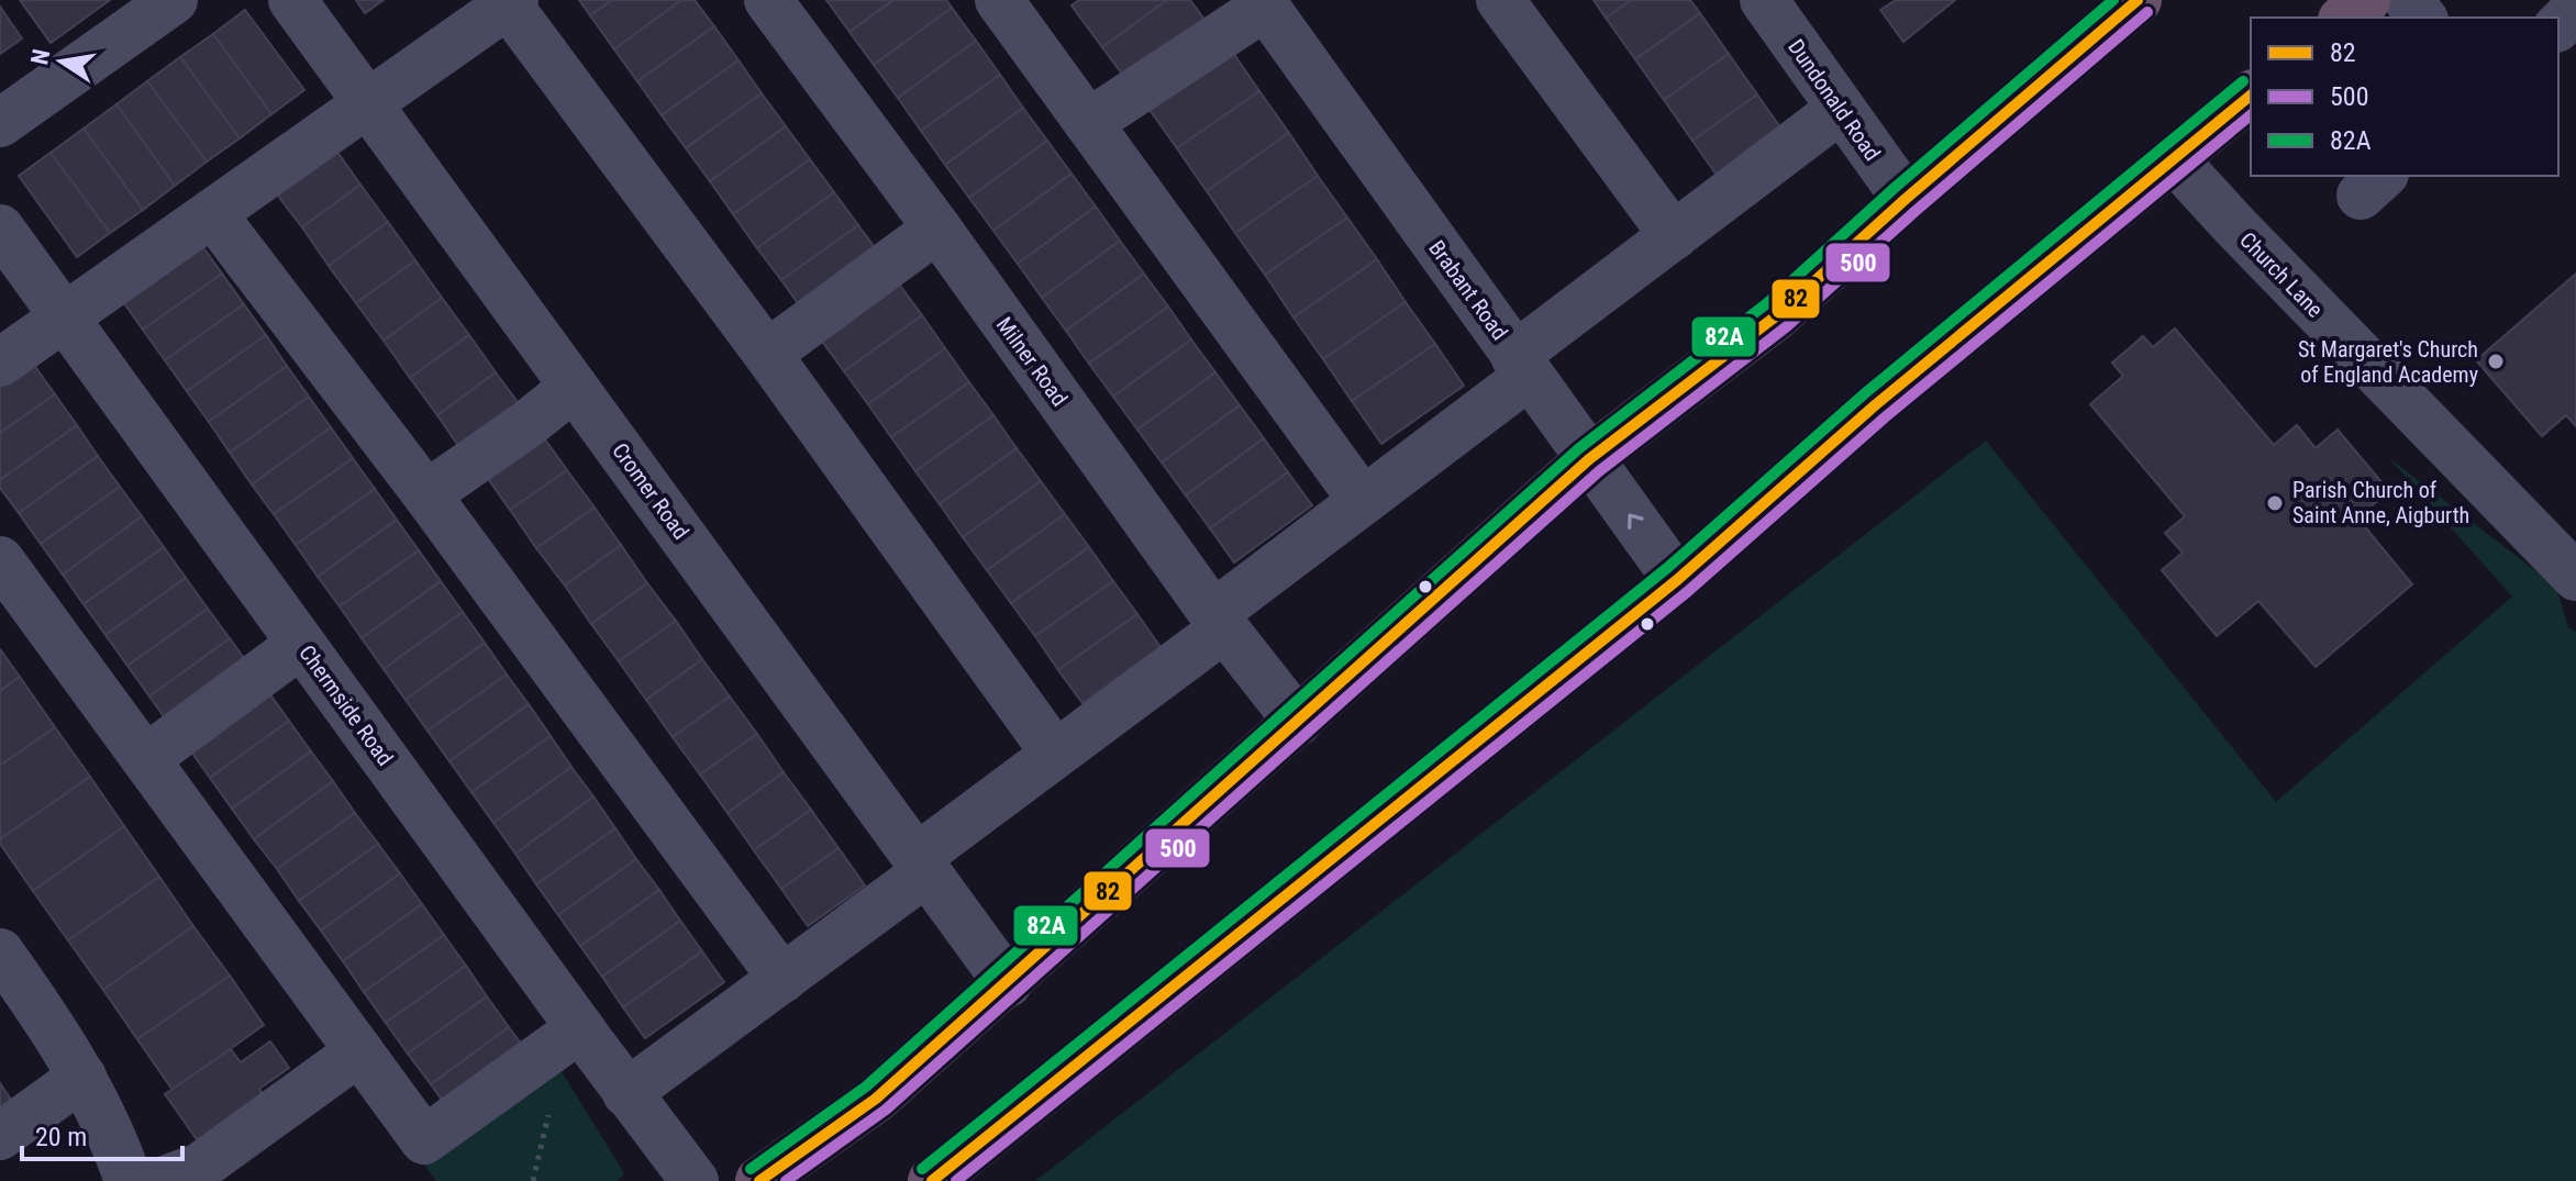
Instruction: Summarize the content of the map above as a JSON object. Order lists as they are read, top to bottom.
{
  "streets": {
    "street": [
      "Dundonald Road",
      "Church Lane",
      "Brabant Road",
      "Milner Road",
      "Cromer Road",
      "Chermside Road"
    ]
  },
  "places": ["St Margaret's Church of England Academy", "Parish Church of Saint Anne, Aigburth"],
  "lines": ["transit line 82", "transit line 82A", "transit line 500"],
  "legend": ["82", "500", "82A"],
  "scale_bar": "20 m",
  "north": "left"
}
